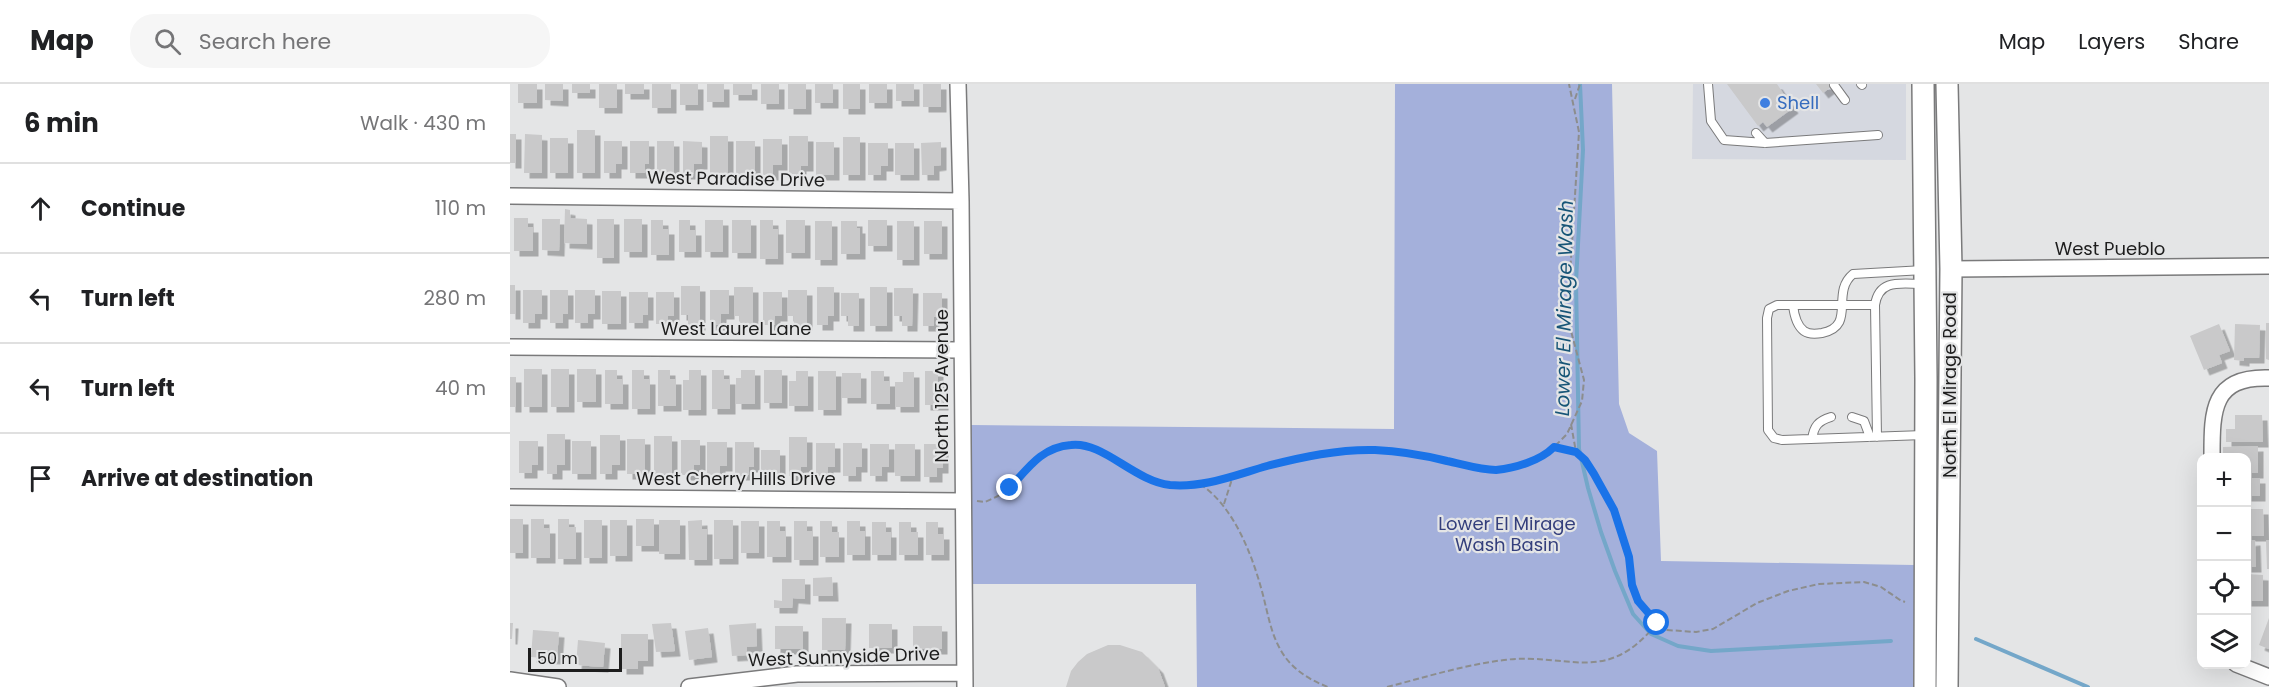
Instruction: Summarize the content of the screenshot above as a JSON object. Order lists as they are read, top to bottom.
{
  "streets": {
    "main road": ["North El Mirage Road"],
    "street": [
      "West Paradise Drive",
      "West Pueblo",
      "West Laurel Lane",
      "North 125 Avenue",
      "West Cherry Hills Drive",
      "West Sunnyside Drive"
    ]
  },
  "crossings": [
    ["West Paradise Drive", "North 125 Avenue"],
    ["West Pueblo", "North El Mirage Road"],
    ["West Laurel Lane", "North 125 Avenue"],
    ["North 125 Avenue", "West Cherry Hills Drive"],
    ["North 125 Avenue", "West Sunnyside Drive"]
  ],
  "water": ["Lower El Mirage Wash"],
  "parks": ["Lower El Mirage Wash Basin"],
  "places": ["Shell"],
  "scale_bar": "50 m",
  "page": {
    "header": "Map",
    "search": "Search here",
    "nav": ["Map", "Layers", "Share"],
    "heading": ["6 min", "Walk · 430 m"],
    "list": [
      ["Continue", "110 m"],
      ["Turn left", "280 m"],
      ["Turn left", "40 m"],
      "Arrive at destination"
    ],
    "map_buttons": ["+", "−"],
    "scale": "50 m"
  }
}
